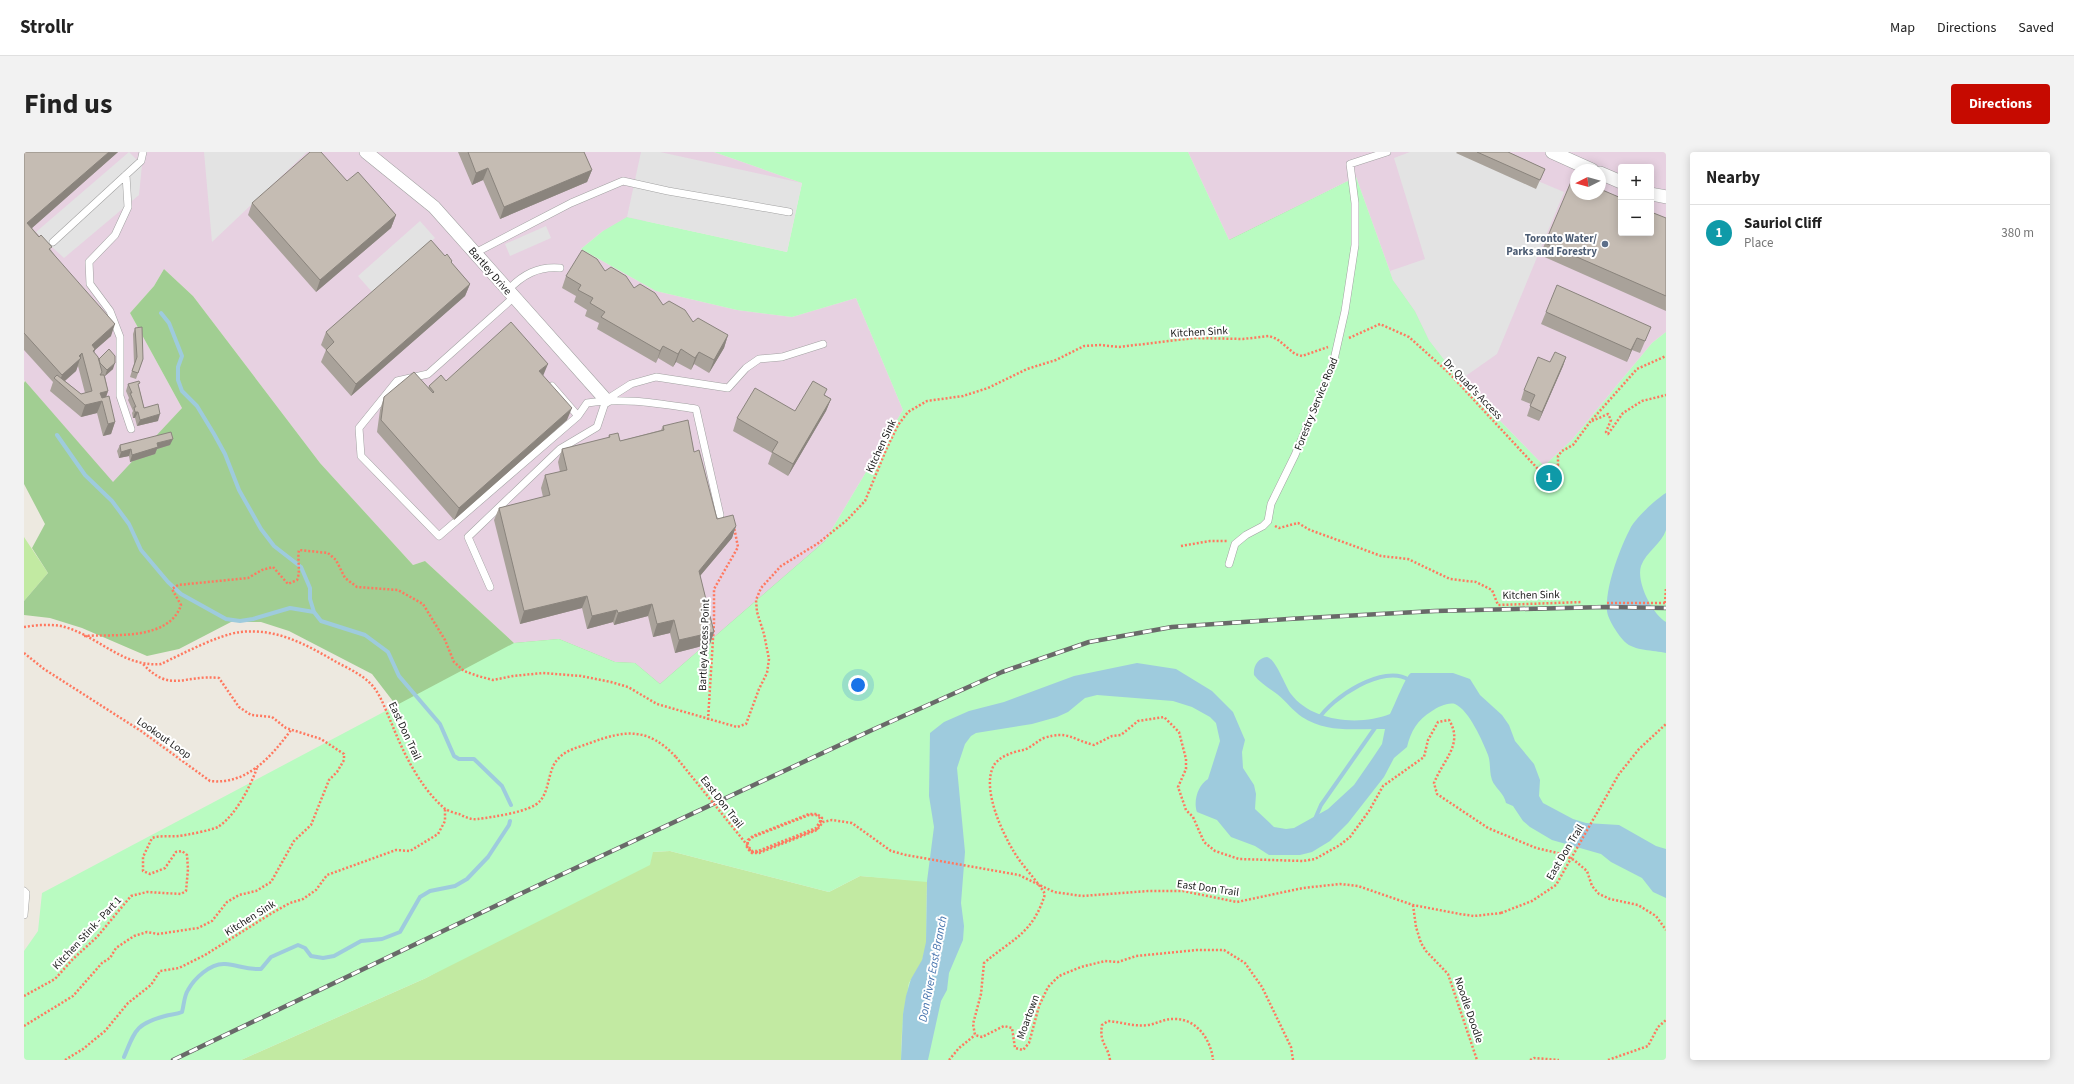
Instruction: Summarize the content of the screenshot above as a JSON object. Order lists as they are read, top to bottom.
{
  "streets": {
    "street": ["Bartley Drive"],
    "lane": ["Forestry Service Road"],
    "path": [
      "Kitchen Sink",
      "Dr. Quad's Access",
      "Bartley Access Point",
      "East Don Trail",
      "Lookout Loop",
      "Kitchen Stink - Part 1",
      "Noodle Doodle",
      "Moartown"
    ]
  },
  "crossings": [
    ["Kitchen Sink", "Dr. Quad's Access"],
    ["Kitchen Sink", "Forestry Service Road"],
    ["Kitchen Sink", "Bartley Access Point"],
    ["Kitchen Sink", "East Don Trail"],
    ["Dr. Quad's Access", "Forestry Service Road"],
    ["East Don Trail", "Noodle Doodle"],
    ["Lookout Loop", "Kitchen Stink - Part 1"]
  ],
  "water": ["Don River East Branch"],
  "places": ["Toronto Water/ Parks and Forestry"],
  "north": "left",
  "page": {
    "header": "Strollr",
    "nav": ["Map", "Directions", "Saved"],
    "title": "Find us",
    "buttons": "Directions",
    "heading": "Nearby",
    "map_buttons": ["+", "−"],
    "list": [
      {
        "mark": "1",
        "name": "Sauriol Cliff",
        "note": "Place",
        "value": "380 m"
      }
    ],
    "pins": "1"
  }
}
